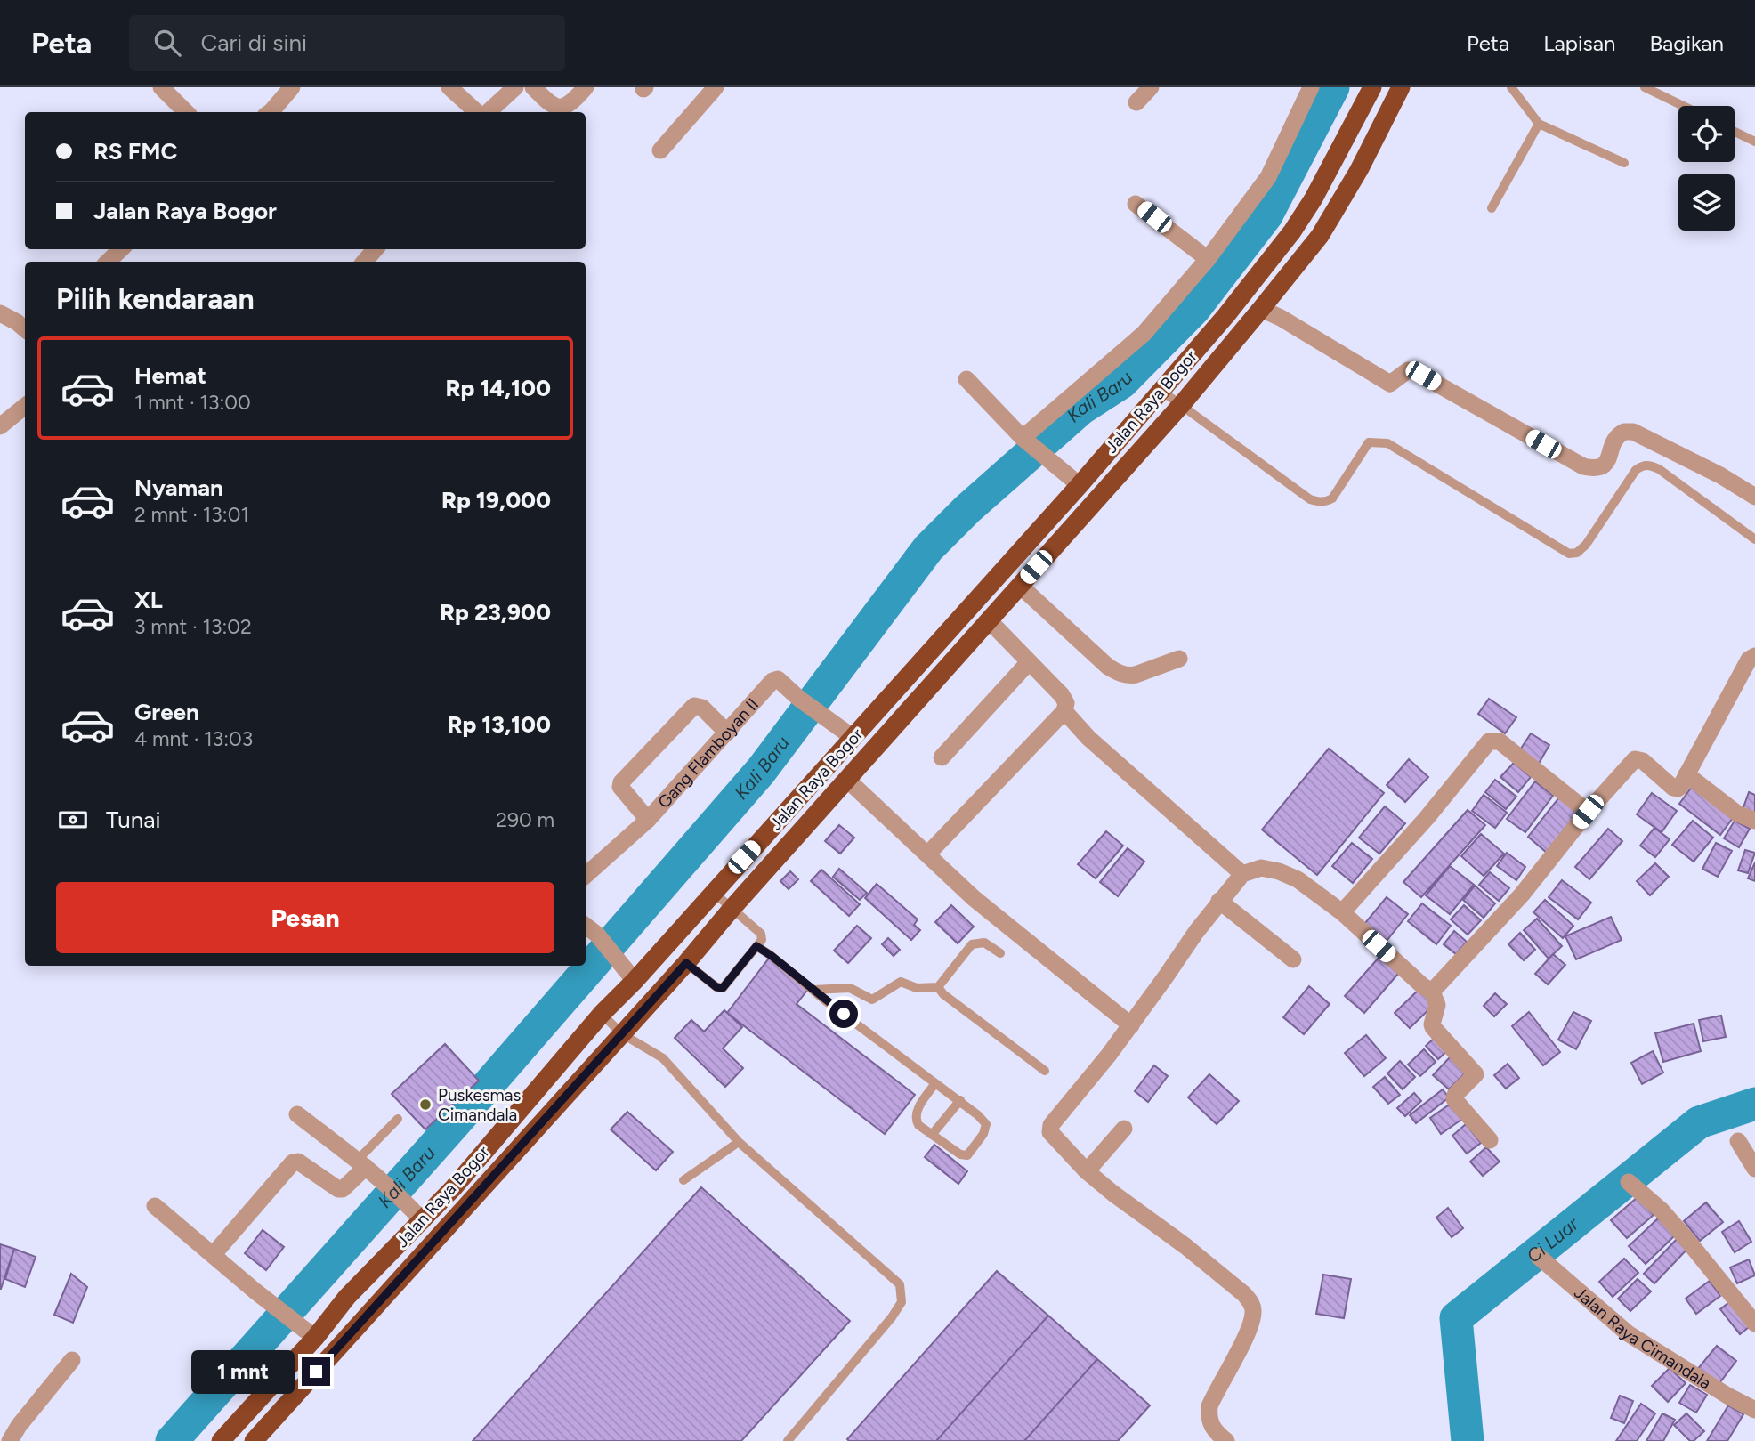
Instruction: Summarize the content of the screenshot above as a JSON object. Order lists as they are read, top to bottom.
{
  "streets": {
    "highway": ["Jalan Raya Bogor"],
    "street": ["Gang Flamboyan II", "Jalan Raya Cimandala"]
  },
  "crossings": [
    ["Jalan Raya Bogor", "Gang Flamboyan II"]
  ],
  "water": ["Kali Baru", "Ci Luar"],
  "places": ["Puskesmas Cimandala"],
  "page": {
    "header": "Peta",
    "search": "Cari di sini",
    "nav": ["Peta", "Lapisan", "Bagikan"],
    "banner": ["RS FMC", "Jalan Raya Bogor"],
    "heading": "Pilih kendaraan",
    "list": [
      {
        "name": "Hemat",
        "note": "1 mnt · 13:00",
        "value": "Rp 14,100"
      },
      {
        "name": "Nyaman",
        "note": "2 mnt · 13:01",
        "value": "Rp 19,000"
      },
      {
        "name": "XL",
        "note": "3 mnt · 13:02",
        "value": "Rp 23,900"
      },
      {
        "name": "Green",
        "note": "4 mnt · 13:03",
        "value": "Rp 13,100"
      }
    ],
    "pay": ["Tunai", "290 m"],
    "buttons": "Pesan",
    "bubble": "1 mnt"
  }
}
